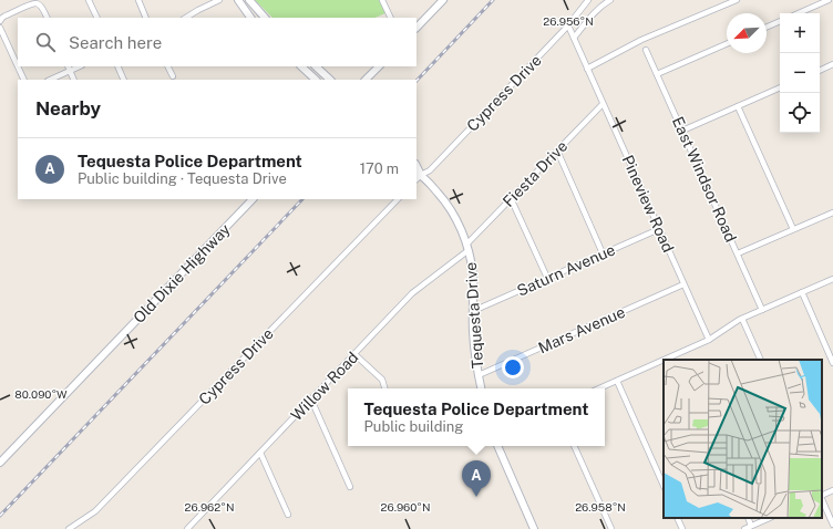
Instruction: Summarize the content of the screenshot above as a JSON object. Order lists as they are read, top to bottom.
{
  "streets": {
    "street": [
      "Cypress Drive",
      "Fiesta Drive",
      "East Windsor Road",
      "Pineview Road",
      "Saturn Avenue",
      "Old Dixie Highway",
      "Tequesta Drive",
      "Mars Avenue",
      "Willow Road"
    ]
  },
  "crossings": [
    ["Cypress Drive", "Pineview Road"],
    ["Cypress Drive", "Tequesta Drive"],
    ["Fiesta Drive", "Pineview Road"],
    ["Fiesta Drive", "Tequesta Drive"],
    ["Fiesta Drive", "Willow Road"],
    ["Pineview Road", "Saturn Avenue"],
    ["Pineview Road", "Mars Avenue"],
    ["Saturn Avenue", "Tequesta Drive"],
    ["Tequesta Drive", "Mars Avenue"],
    ["Tequesta Drive", "Willow Road"]
  ],
  "north": "bottom left",
  "page": {
    "map_buttons": ["+", "−"],
    "search": "Search here",
    "heading": "Nearby",
    "list": [
      {
        "mark": "A",
        "name": "Tequesta Police Department",
        "note": "Public building · Tequesta Drive",
        "value": "170 m"
      }
    ],
    "popup": ["Tequesta Police Department", "Public building"],
    "pins": "A"
  },
  "coordinates": [
    "26.956°N",
    "80.090°W",
    "26.962°N",
    "26.960°N",
    "26.958°N"
  ]
}
